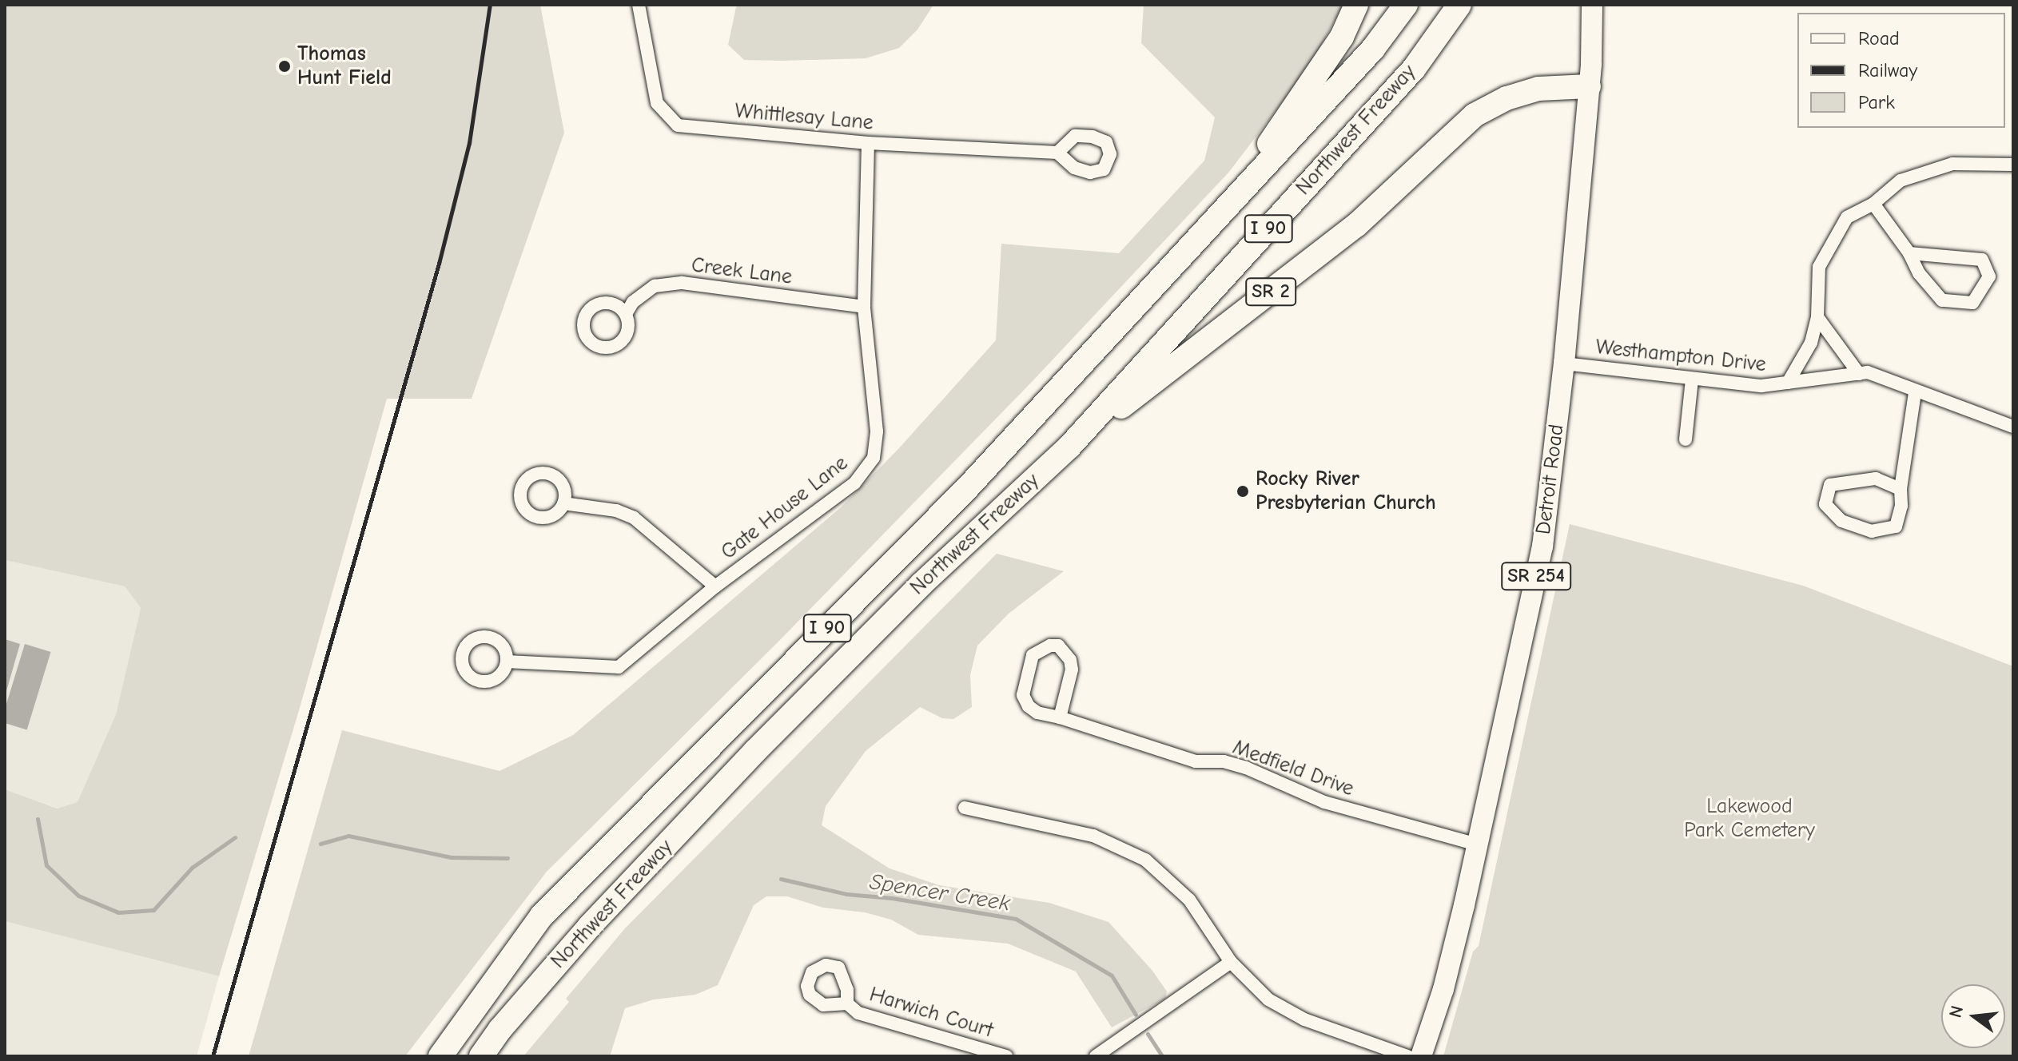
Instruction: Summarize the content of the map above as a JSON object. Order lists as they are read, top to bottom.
{
  "streets": {
    "highway": ["Northwest Freeway", "I 90", "SR 2"],
    "main road": ["Detroit Road", "SR 254"],
    "street": [
      "Whittlesay Lane",
      "Creek Lane",
      "Westhampton Drive",
      "Gate House Lane",
      "Medfield Drive",
      "Harwich Court"
    ]
  },
  "crossings": [
    ["Whittlesay Lane", "Gate House Lane"],
    ["Northwest Freeway", "SR 2"],
    ["Creek Lane", "Gate House Lane"],
    ["SR 2", "Detroit Road"],
    ["Westhampton Drive", "Detroit Road"],
    ["Detroit Road", "Medfield Drive"]
  ],
  "water": ["Spencer Creek"],
  "parks": ["Lakewood Park Cemetery"],
  "places": ["Thomas Hunt Field", "Rocky River Presbyterian Church"],
  "legend": ["Road", "Railway", "Park"],
  "north": "left"
}
